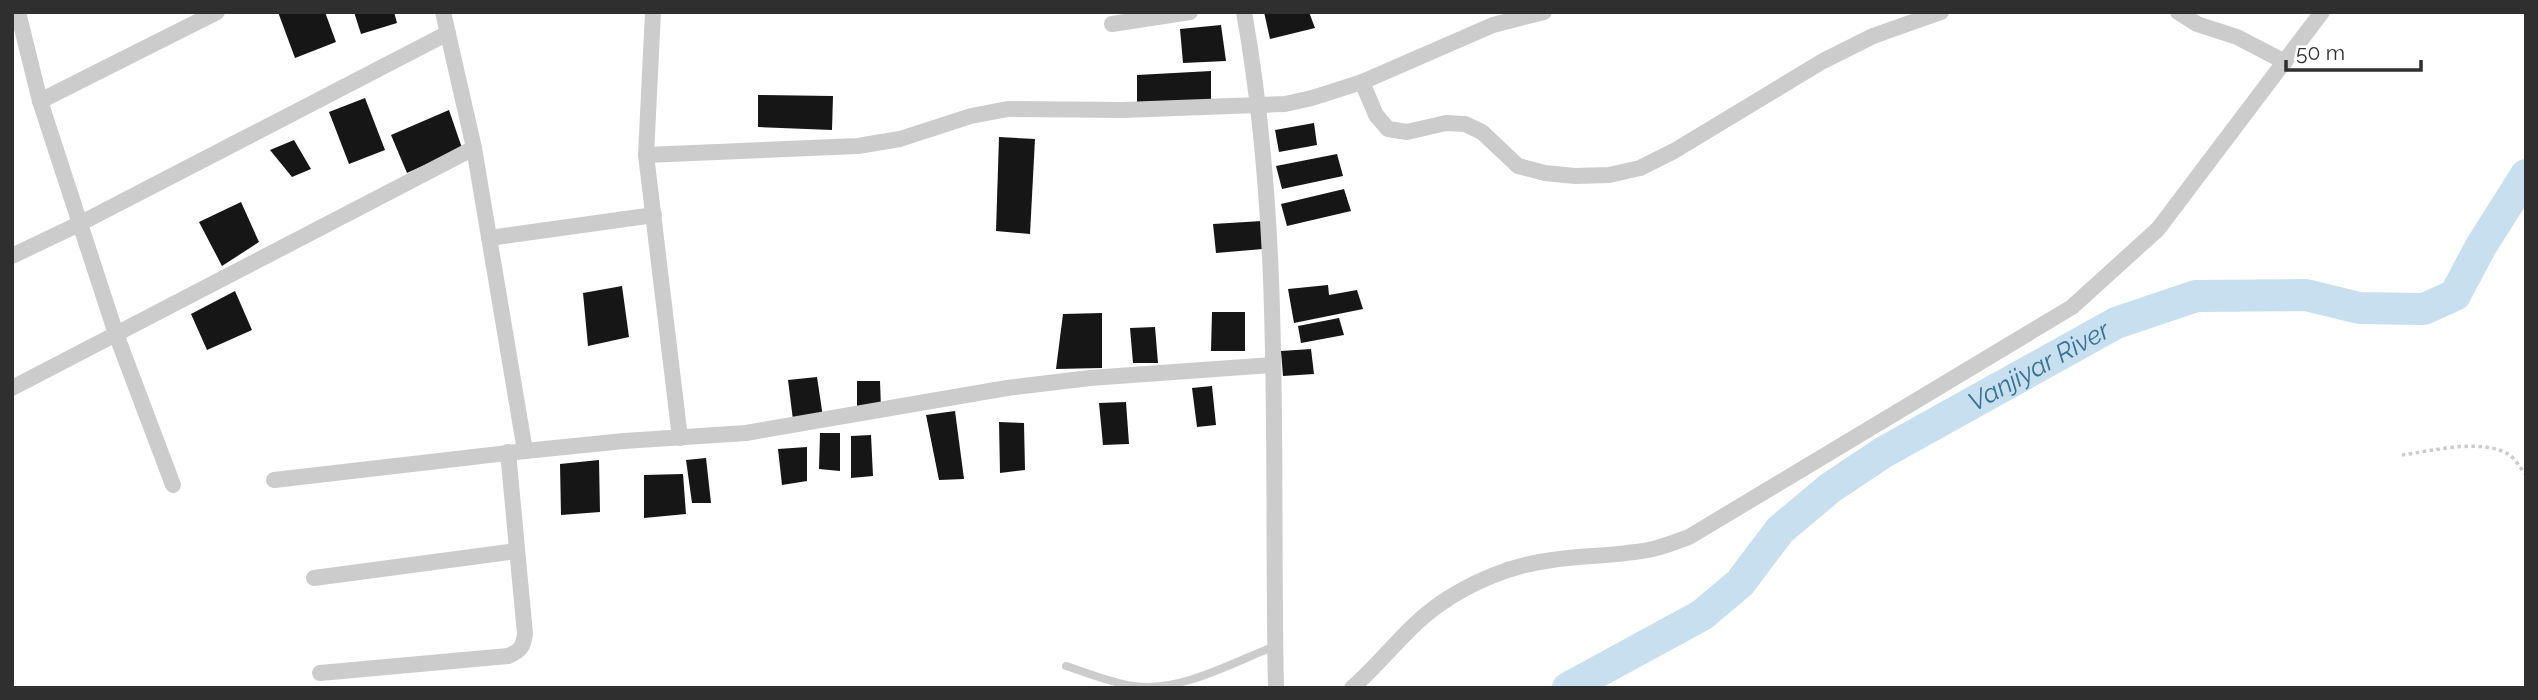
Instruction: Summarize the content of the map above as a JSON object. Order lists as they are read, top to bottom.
{
  "water": ["Vanjiyar River"],
  "scale_bar": "50 m"
}
